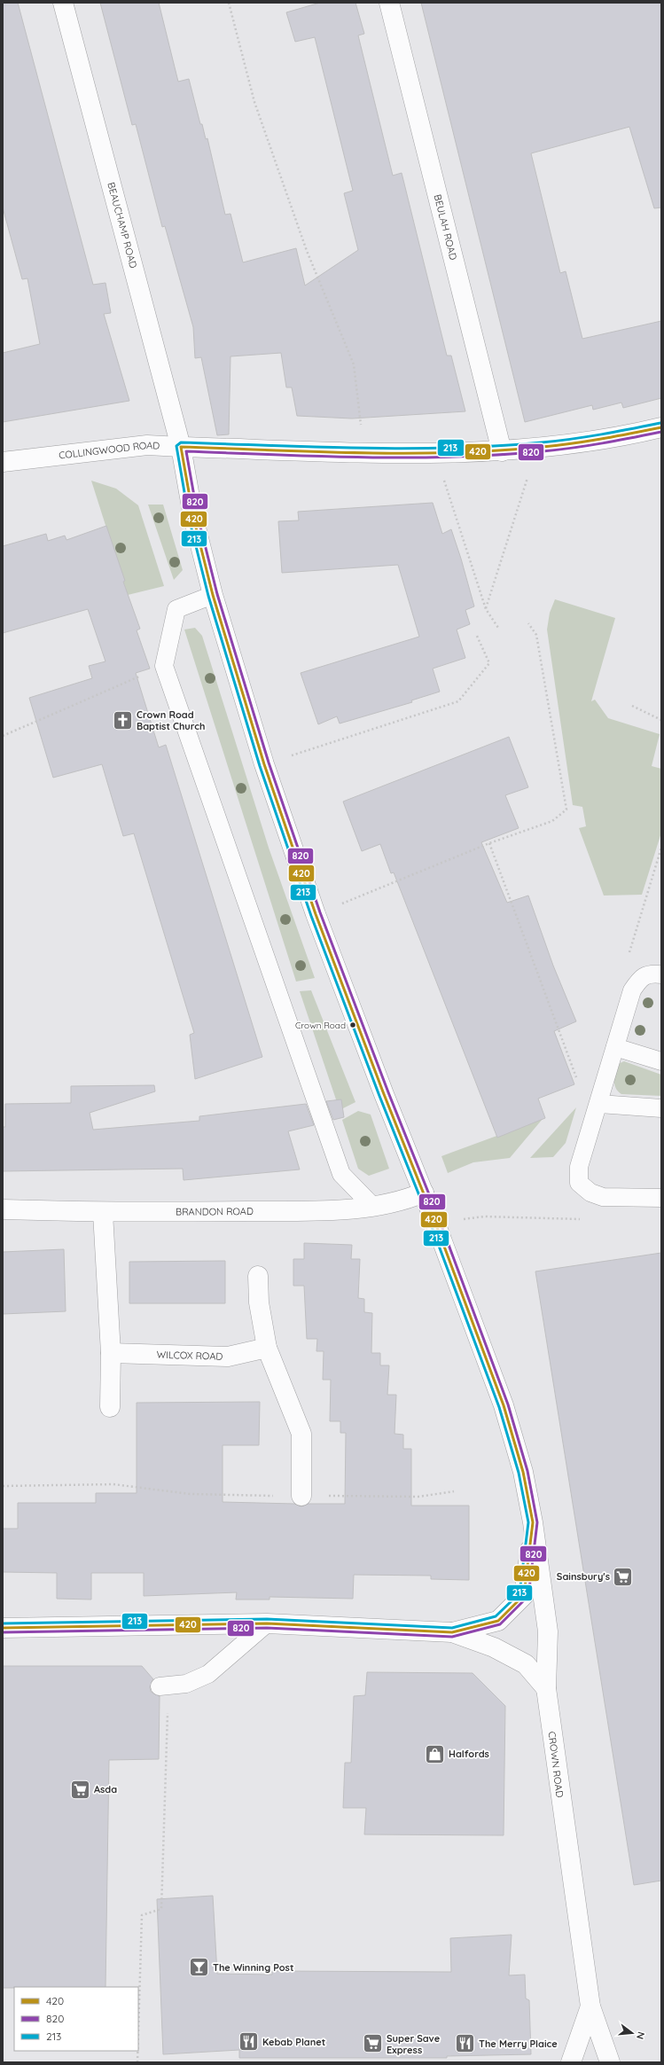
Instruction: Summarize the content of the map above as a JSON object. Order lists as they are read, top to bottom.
{
  "streets": {
    "street": [
      "BEAUCHAMP ROAD",
      "BEULAH ROAD",
      "COLLINGWOOD ROAD",
      "BRANDON ROAD",
      "WILCOX ROAD",
      "CROWN ROAD"
    ]
  },
  "crossings": [
    ["BEAUCHAMP ROAD", "COLLINGWOOD ROAD"],
    ["BEAUCHAMP ROAD", "CROWN ROAD"],
    ["BEULAH ROAD", "COLLINGWOOD ROAD"],
    ["COLLINGWOOD ROAD", "CROWN ROAD"],
    ["BRANDON ROAD", "CROWN ROAD"]
  ],
  "places": {
    "church": ["Crown Road Baptist Church"],
    "other": ["Crown Road"],
    "supermarket": ["Sainsbury's", "Asda", "Super Save Express"],
    "shop": ["Halfords"],
    "bar": ["The Winning Post"],
    "restaurant": ["Kebab Planet", "The Merry Plaice"]
  },
  "lines": ["transit line 213", "transit line 420", "transit line 820"],
  "legend": ["420", "820", "213"],
  "north": "right"
}
